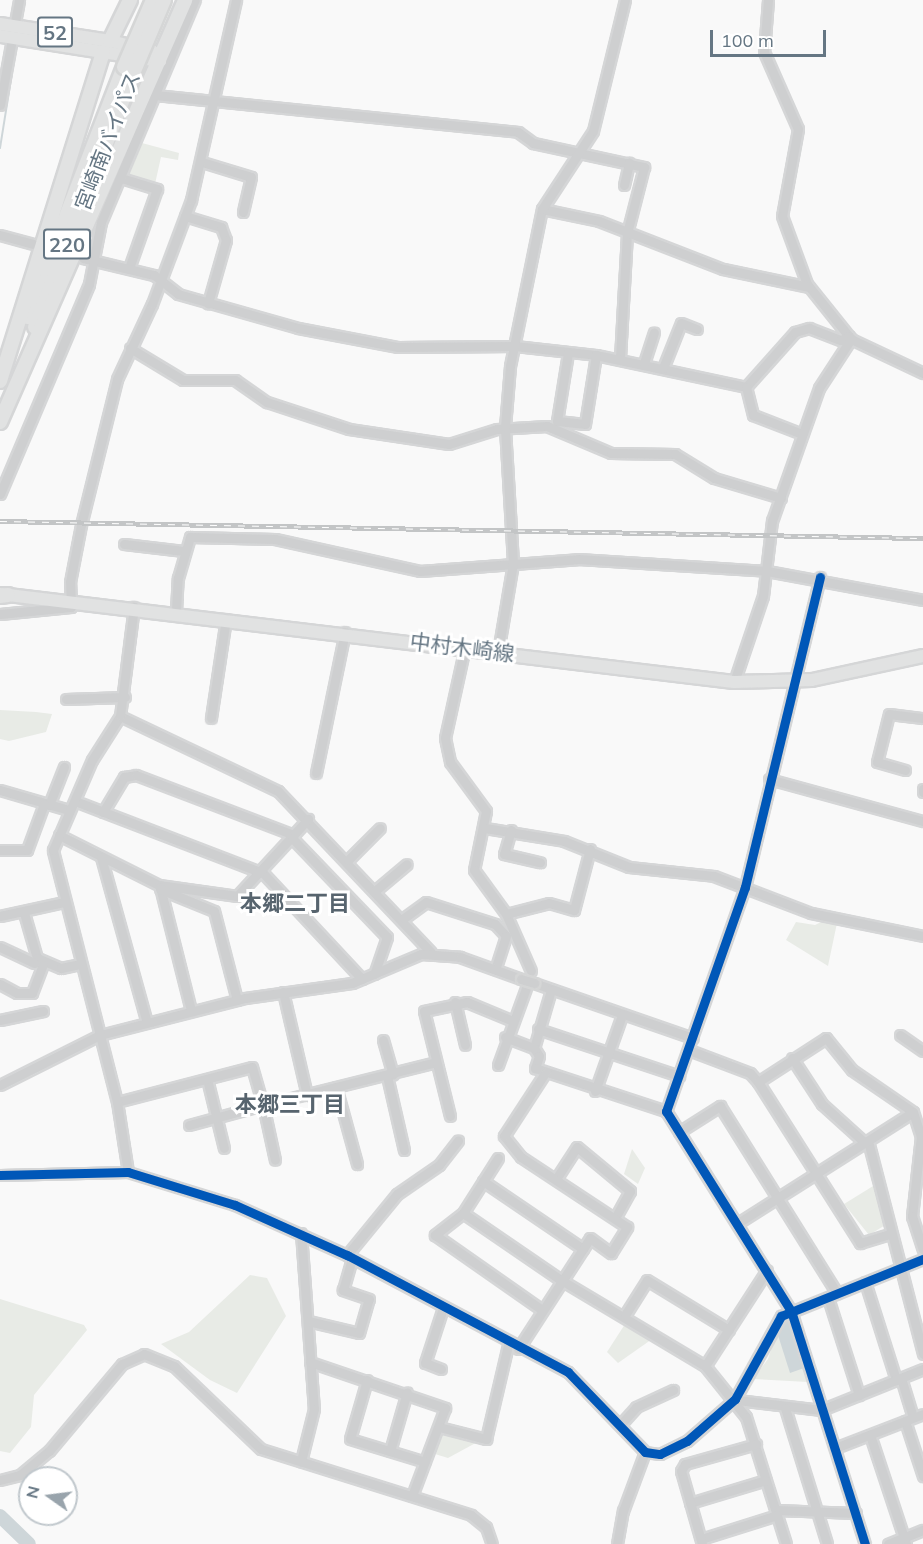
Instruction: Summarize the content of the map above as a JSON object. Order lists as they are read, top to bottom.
{
  "streets": {
    "highway": ["宮崎南バイパス", "220"],
    "main road": ["52", "中村木崎線"]
  },
  "crossings": [
    ["52", "220"]
  ],
  "districts": ["本郷二丁目", "本郷三丁目"],
  "scale_bar": "100 m",
  "north": "left"
}
